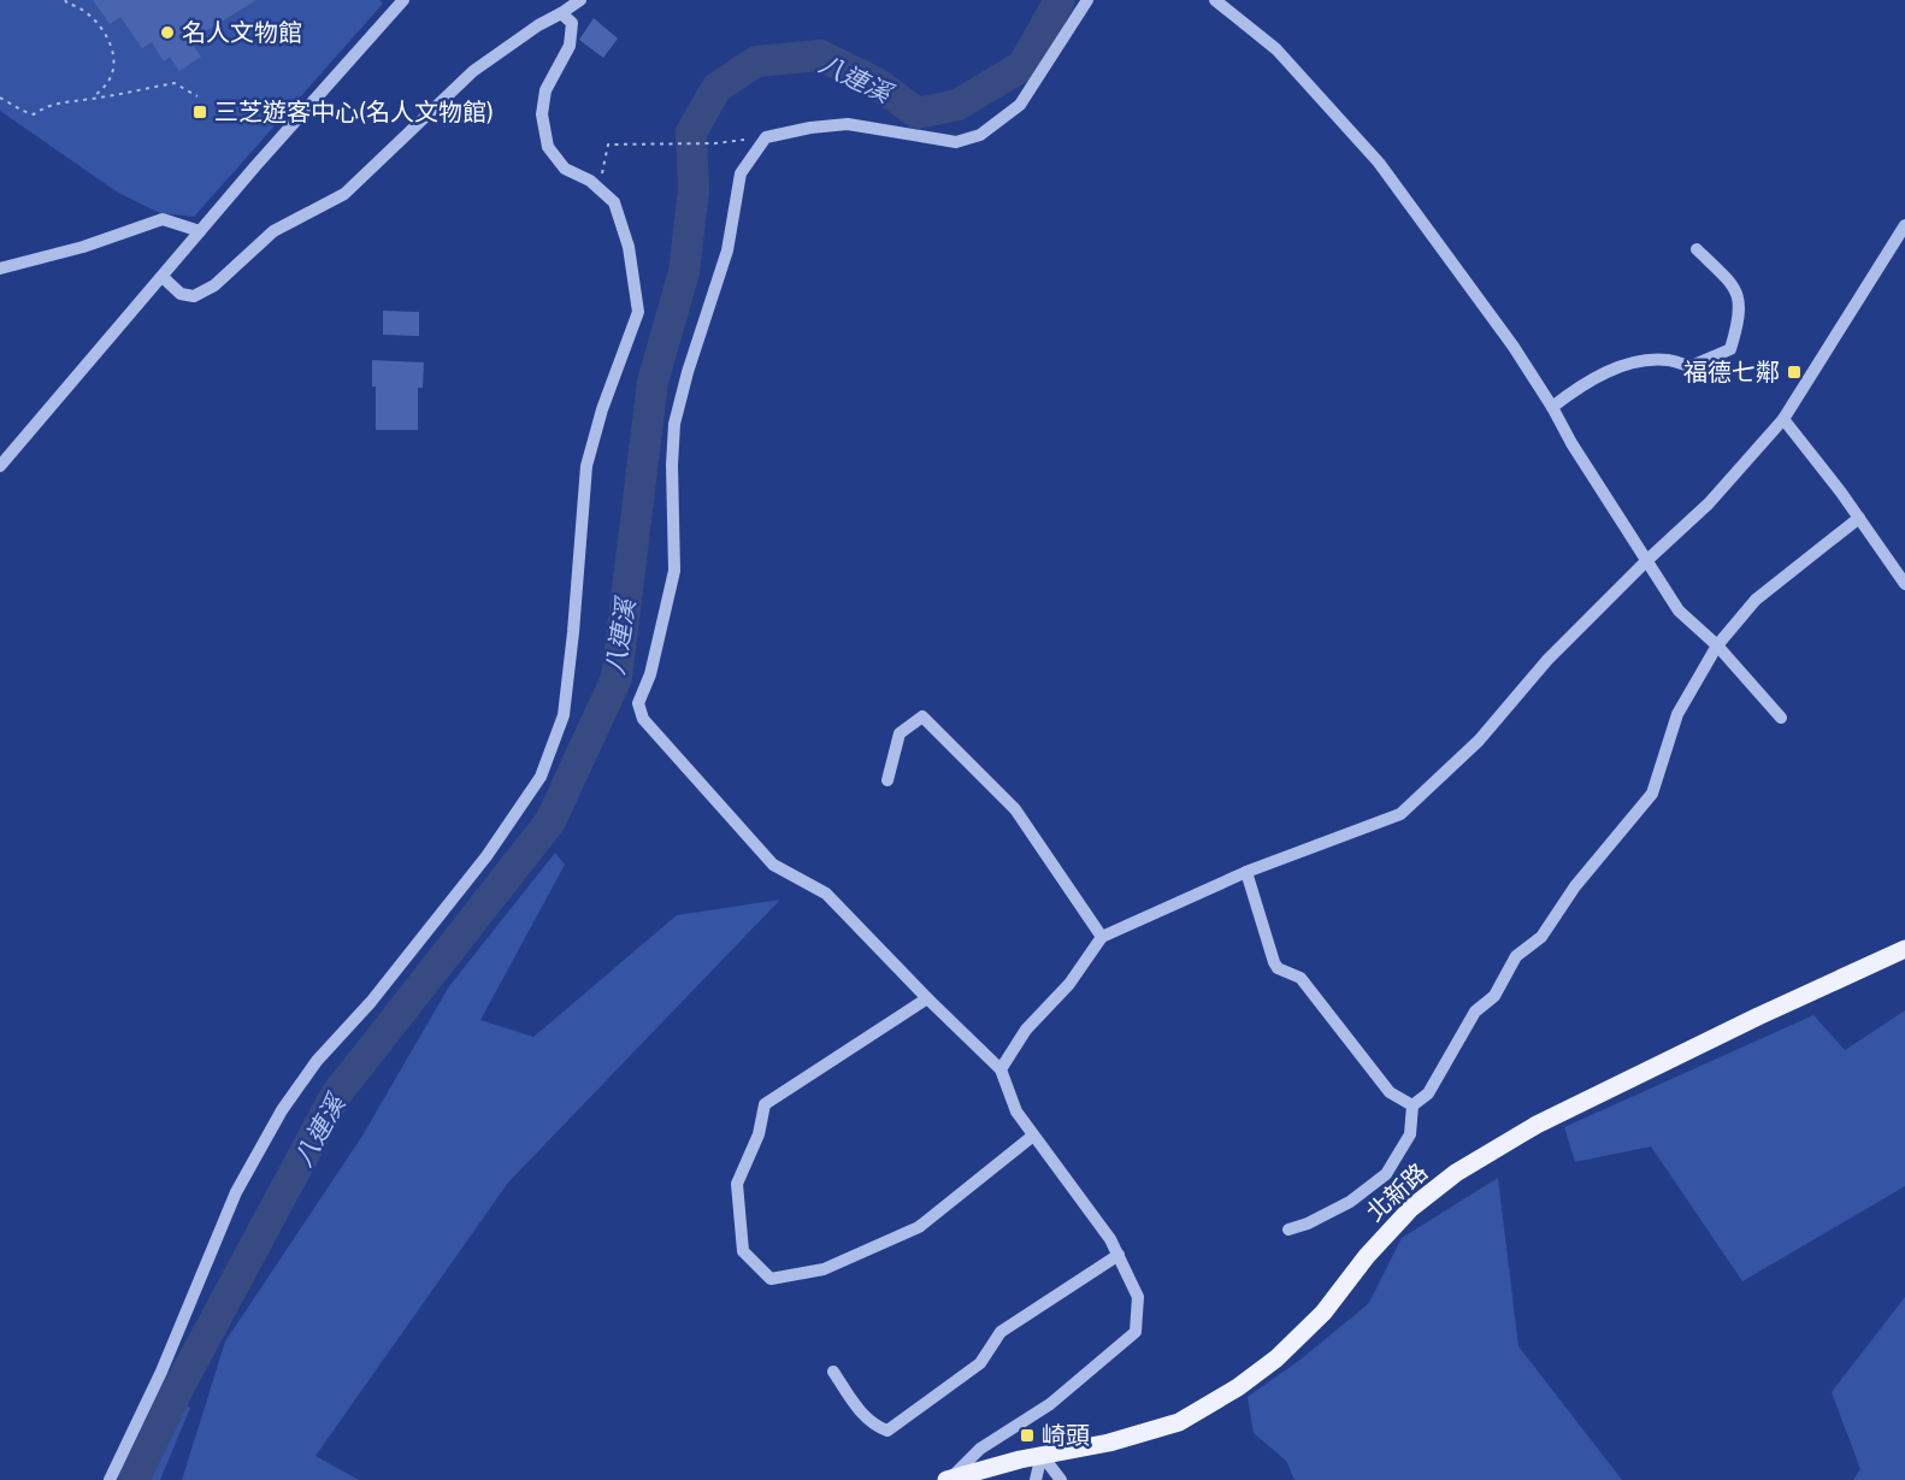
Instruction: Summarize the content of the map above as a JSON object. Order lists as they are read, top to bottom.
{
  "streets": {
    "main road": ["北新路"]
  },
  "water": ["八連溪"],
  "places": {
    "other": ["名人文物館"],
    "transit": ["三芝遊客中心(名人文物館)", "福德七鄰", "崎頭"]
  }
}
